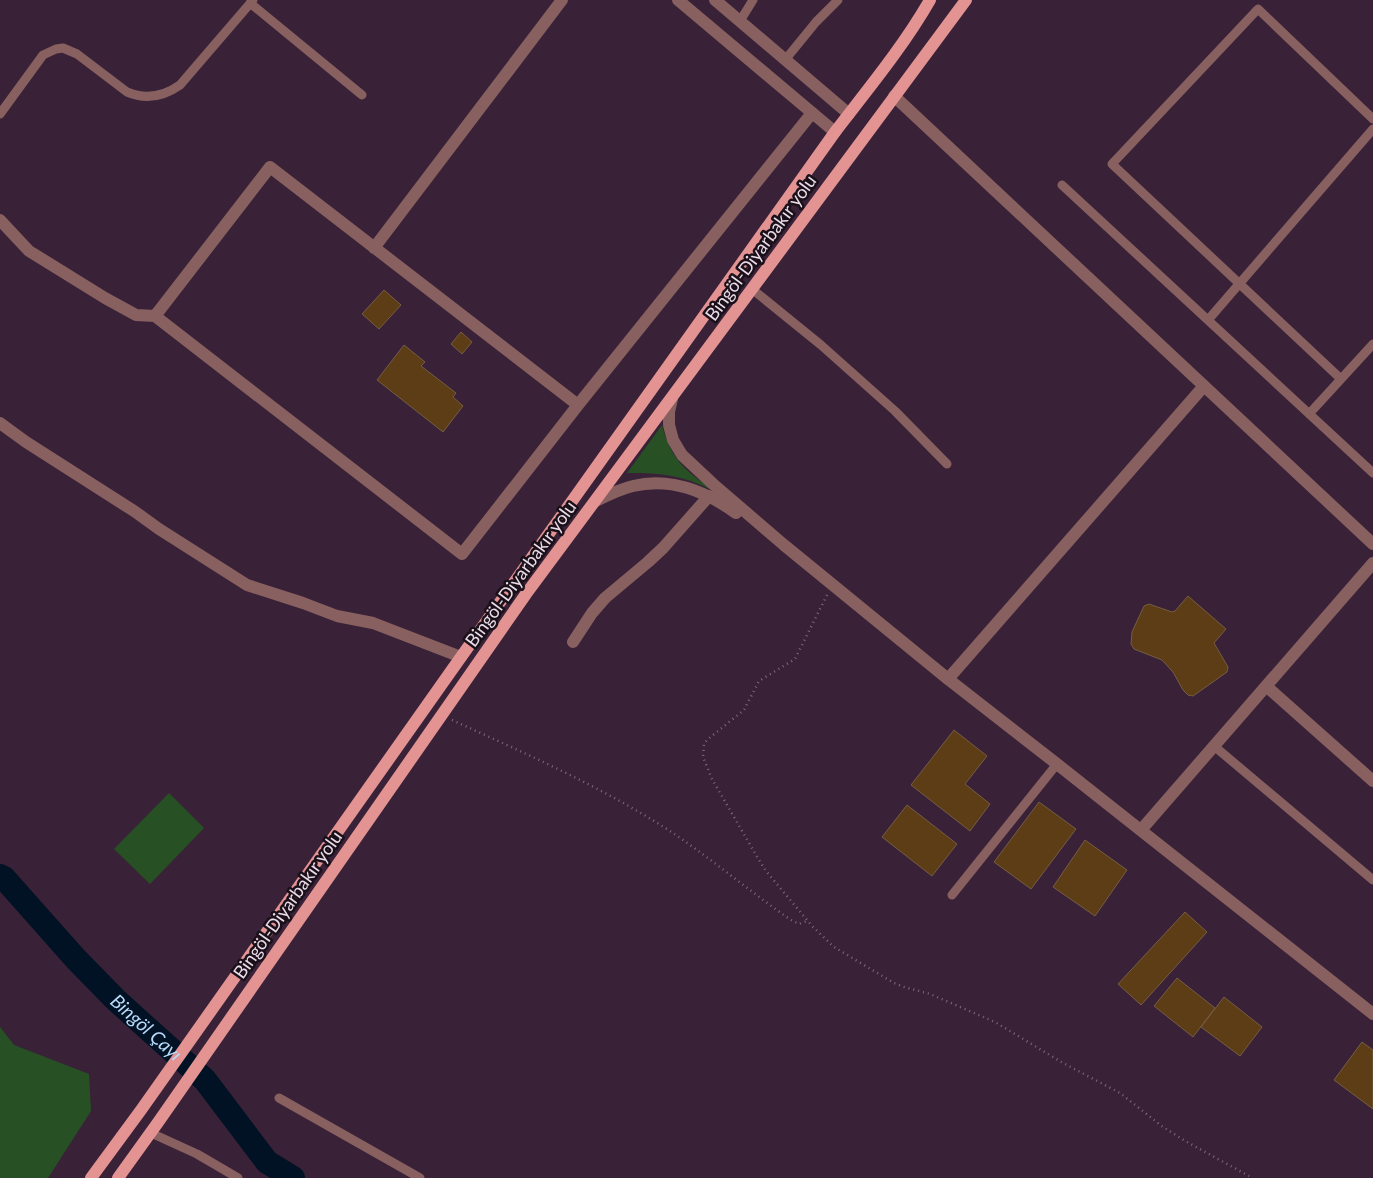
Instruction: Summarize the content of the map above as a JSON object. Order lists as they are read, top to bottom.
{
  "streets": {
    "main road": ["Bingöl-Diyarbakır yolu"]
  },
  "water": ["Bingöl Çayı"]
}
